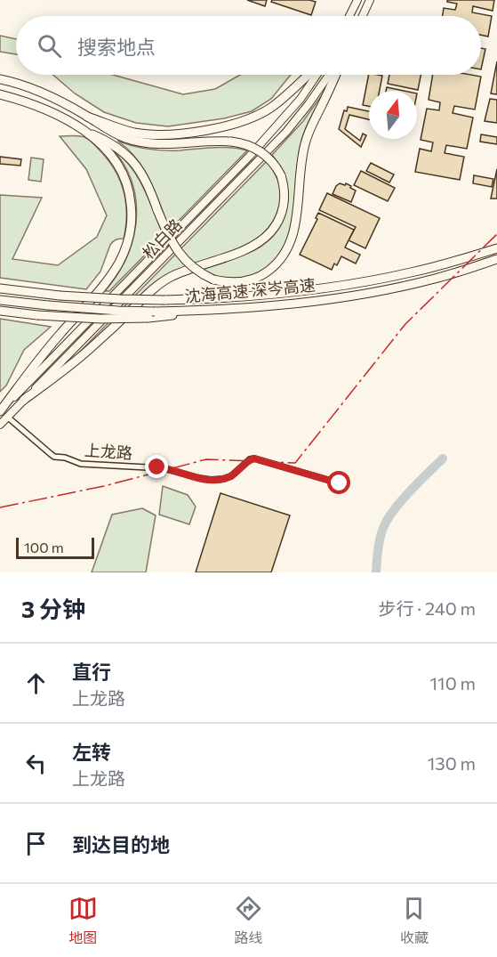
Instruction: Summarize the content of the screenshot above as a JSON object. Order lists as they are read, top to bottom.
{
  "streets": {
    "highway": ["沈海高速 深岑高速"],
    "main road": ["松白路"],
    "street": ["上龙路"]
  },
  "crossings": [
    ["松白路", "上龙路"]
  ],
  "scale_bar": "100 m",
  "north": "top",
  "page": {
    "search": "搜索地点",
    "scale": "100 m",
    "heading": ["3 分钟", "步行 · 240 m"],
    "list": [
      ["直行", "上龙路", "110 m"],
      ["左转", "上龙路", "130 m"],
      "到达目的地"
    ],
    "nav": ["地图", "路线", "收藏"]
  }
}
